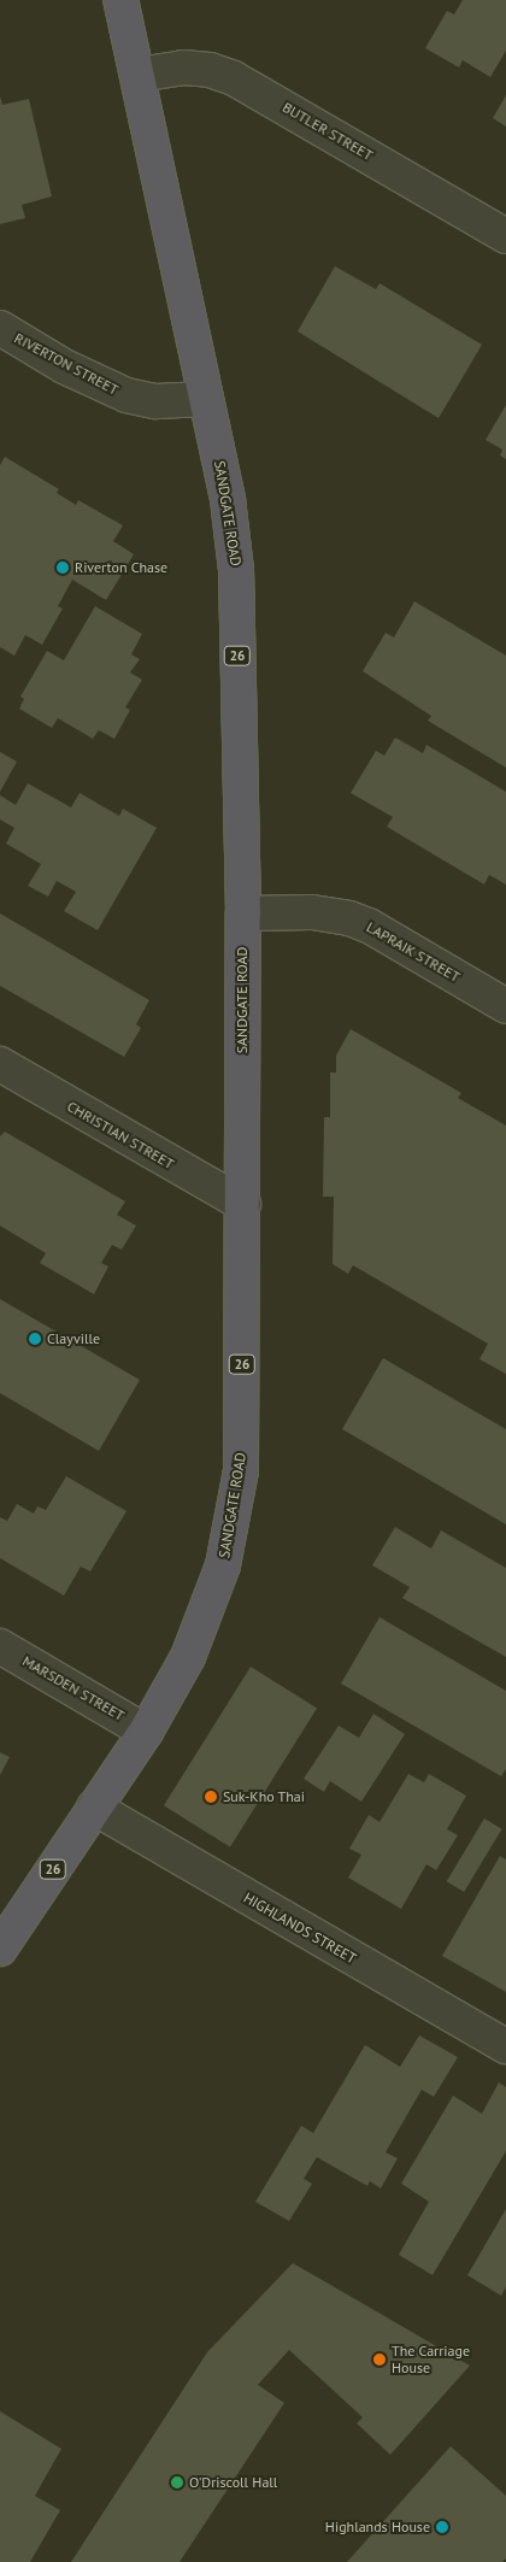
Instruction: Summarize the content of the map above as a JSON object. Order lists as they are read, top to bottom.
{
  "streets": {
    "highway": ["SANDGATE ROAD", "26"],
    "street": [
      "BUTLER STREET",
      "RIVERTON STREET",
      "LAPRAIK STREET",
      "CHRISTIAN STREET",
      "MARSDEN STREET",
      "HIGHLANDS STREET"
    ]
  },
  "crossings": [
    ["BUTLER STREET", "SANDGATE ROAD"],
    ["RIVERTON STREET", "SANDGATE ROAD"],
    ["SANDGATE ROAD", "LAPRAIK STREET"],
    ["SANDGATE ROAD", "CHRISTIAN STREET"],
    ["SANDGATE ROAD", "MARSDEN STREET"],
    ["SANDGATE ROAD", "HIGHLANDS STREET"]
  ],
  "places": [
    "Riverton Chase",
    "Clayville",
    "Suk-Kho Thai",
    "The Carriage House",
    "O'Driscoll Hall",
    "Highlands House"
  ]
}
